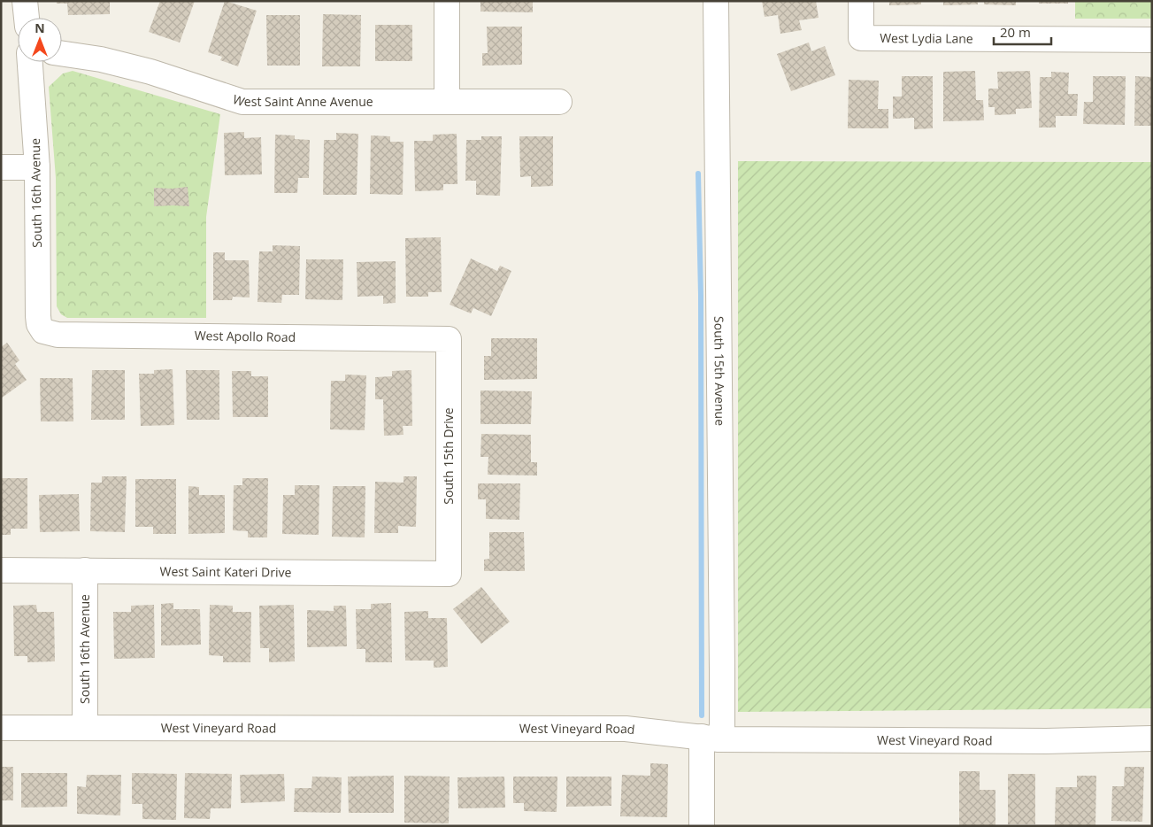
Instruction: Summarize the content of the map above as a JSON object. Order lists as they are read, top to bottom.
{
  "streets": {
    "street": [
      "West Lydia Lane",
      "West Saint Anne Avenue",
      "South 16th Avenue",
      "West Apollo Road",
      "South 15th Avenue",
      "South 15th Drive",
      "West Saint Kateri Drive",
      "West Vineyard Road"
    ]
  },
  "crossings": [
    ["South 16th Avenue", "West Apollo Road"],
    ["South 16th Avenue", "West Saint Kateri Drive"],
    ["South 16th Avenue", "West Vineyard Road"],
    ["West Apollo Road", "South 15th Drive"],
    ["South 15th Avenue", "West Vineyard Road"],
    ["South 15th Drive", "West Saint Kateri Drive"]
  ],
  "scale_bar": "20 m",
  "north": "top"
}
